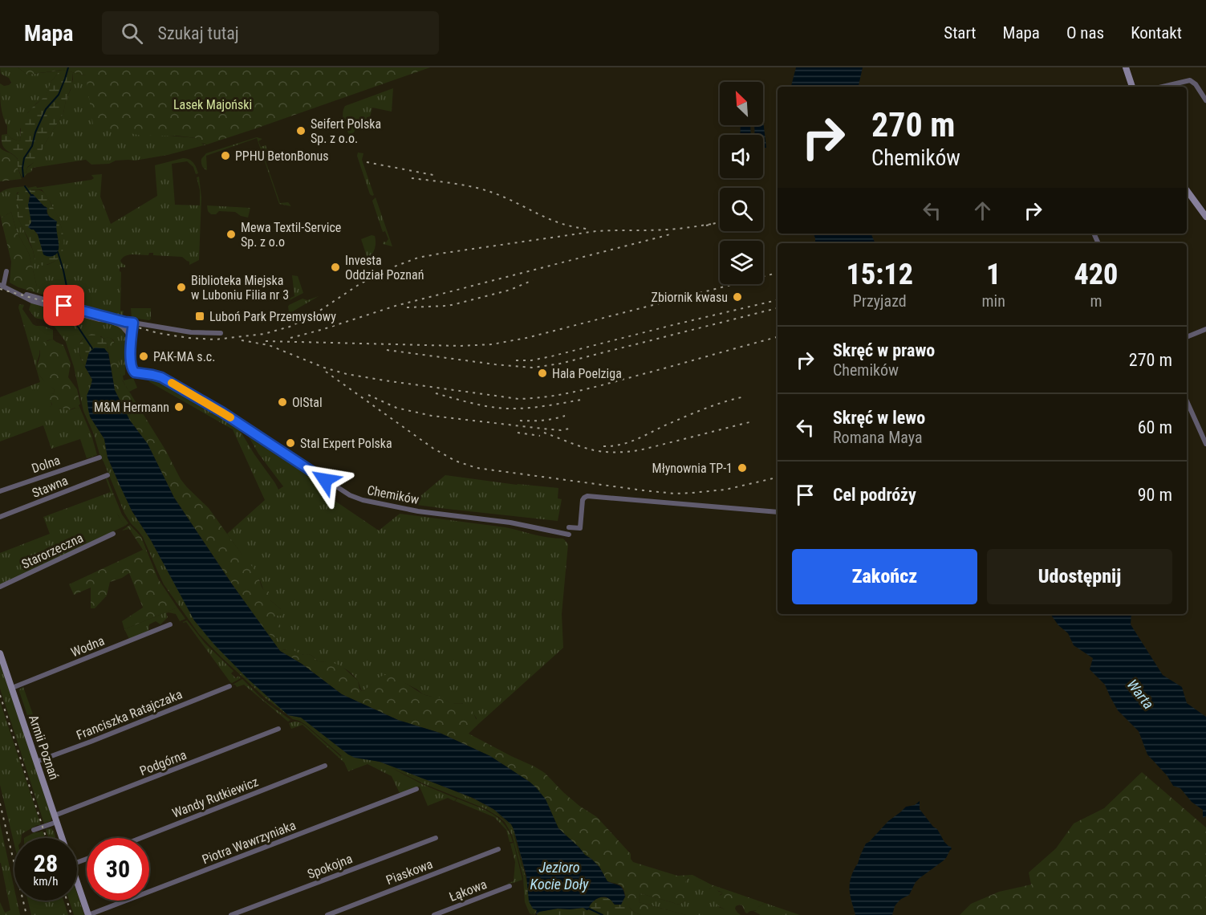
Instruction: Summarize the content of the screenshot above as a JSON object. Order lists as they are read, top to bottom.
{
  "streets": {
    "main road": ["Armii Poznań"],
    "street": [
      "Dolna",
      "Stawna",
      "Chemików",
      "Starorzeczna",
      "Wodna",
      "Franciszka Ratajczaka",
      "Podgórna",
      "Wandy Rutkiewicz",
      "Piotra Wawrzyniaka",
      "Spokojna",
      "Piaskowa",
      "Łąkowa"
    ]
  },
  "crossings": [
    ["Wodna", "Armii Poznań"],
    ["Franciszka Ratajczaka", "Armii Poznań"],
    ["Armii Poznań", "Podgórna"],
    ["Armii Poznań", "Piotra Wawrzyniaka"]
  ],
  "water": ["Warta", "Jezioro Kocie Doły"],
  "parks": ["Lasek Majoński"],
  "places": {
    "other": [
      "Seifert Polska Sp. z o.o.",
      "PPHU BetonBonus",
      "Mewa Textil-Service Sp. z o.o",
      "Investa Oddział Poznań",
      "Biblioteka Miejska w Luboniu Filia nr 3",
      "Zbiornik kwasu",
      "PAK-MA s.c.",
      "Hala Poelziga",
      "OlStal",
      "M&M Hermann",
      "Stal Expert Polska",
      "Młynownia TP-1"
    ],
    "transit": ["Luboń Park Przemysłowy"]
  },
  "north": "top left",
  "page": {
    "header": "Mapa",
    "search": "Szukaj tutaj",
    "nav": [
      "Start",
      "Mapa",
      "O nas",
      "Kontakt"
    ],
    "turn": ["270 m", "Chemików"],
    "eta": [
      "15:12",
      "Przyjazd",
      "1",
      "min",
      "420",
      "m"
    ],
    "list": [
      {
        "name": "Skręć w prawo",
        "note": "Chemików",
        "value": "270 m"
      },
      {
        "name": "Skręć w lewo",
        "note": "Romana Maya",
        "value": "60 m"
      },
      {
        "name": "Cel podróży",
        "value": "90 m"
      }
    ],
    "buttons": ["Zakończ", "Udostępnij"],
    "speed": "28 km/h",
    "limit": "30"
  }
}
